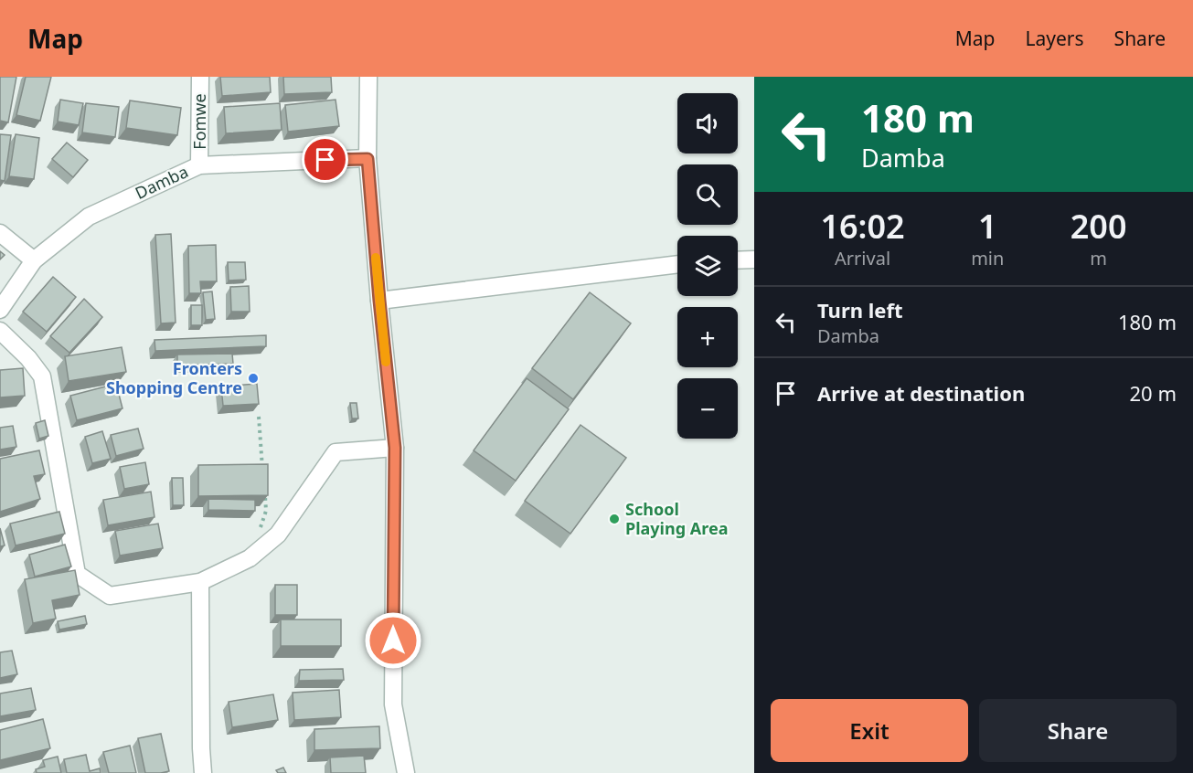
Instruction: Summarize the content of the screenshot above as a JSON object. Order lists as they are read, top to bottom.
{
  "streets": {
    "street": ["Fomwe", "Damba"]
  },
  "crossings": [
    ["Fomwe", "Damba"]
  ],
  "places": ["Fronters Shopping Centre", "School Playing Area"],
  "page": {
    "header": "Map",
    "nav": ["Map", "Layers", "Share"],
    "turn": ["180 m", "Damba"],
    "map_buttons": ["+", "−"],
    "eta": [
      "16:02",
      "Arrival",
      "1",
      "min",
      "200",
      "m"
    ],
    "list": [
      {
        "name": "Turn left",
        "note": "Damba",
        "value": "180 m"
      },
      {
        "name": "Arrive at destination",
        "value": "20 m"
      }
    ],
    "buttons": ["Exit", "Share"]
  }
}
